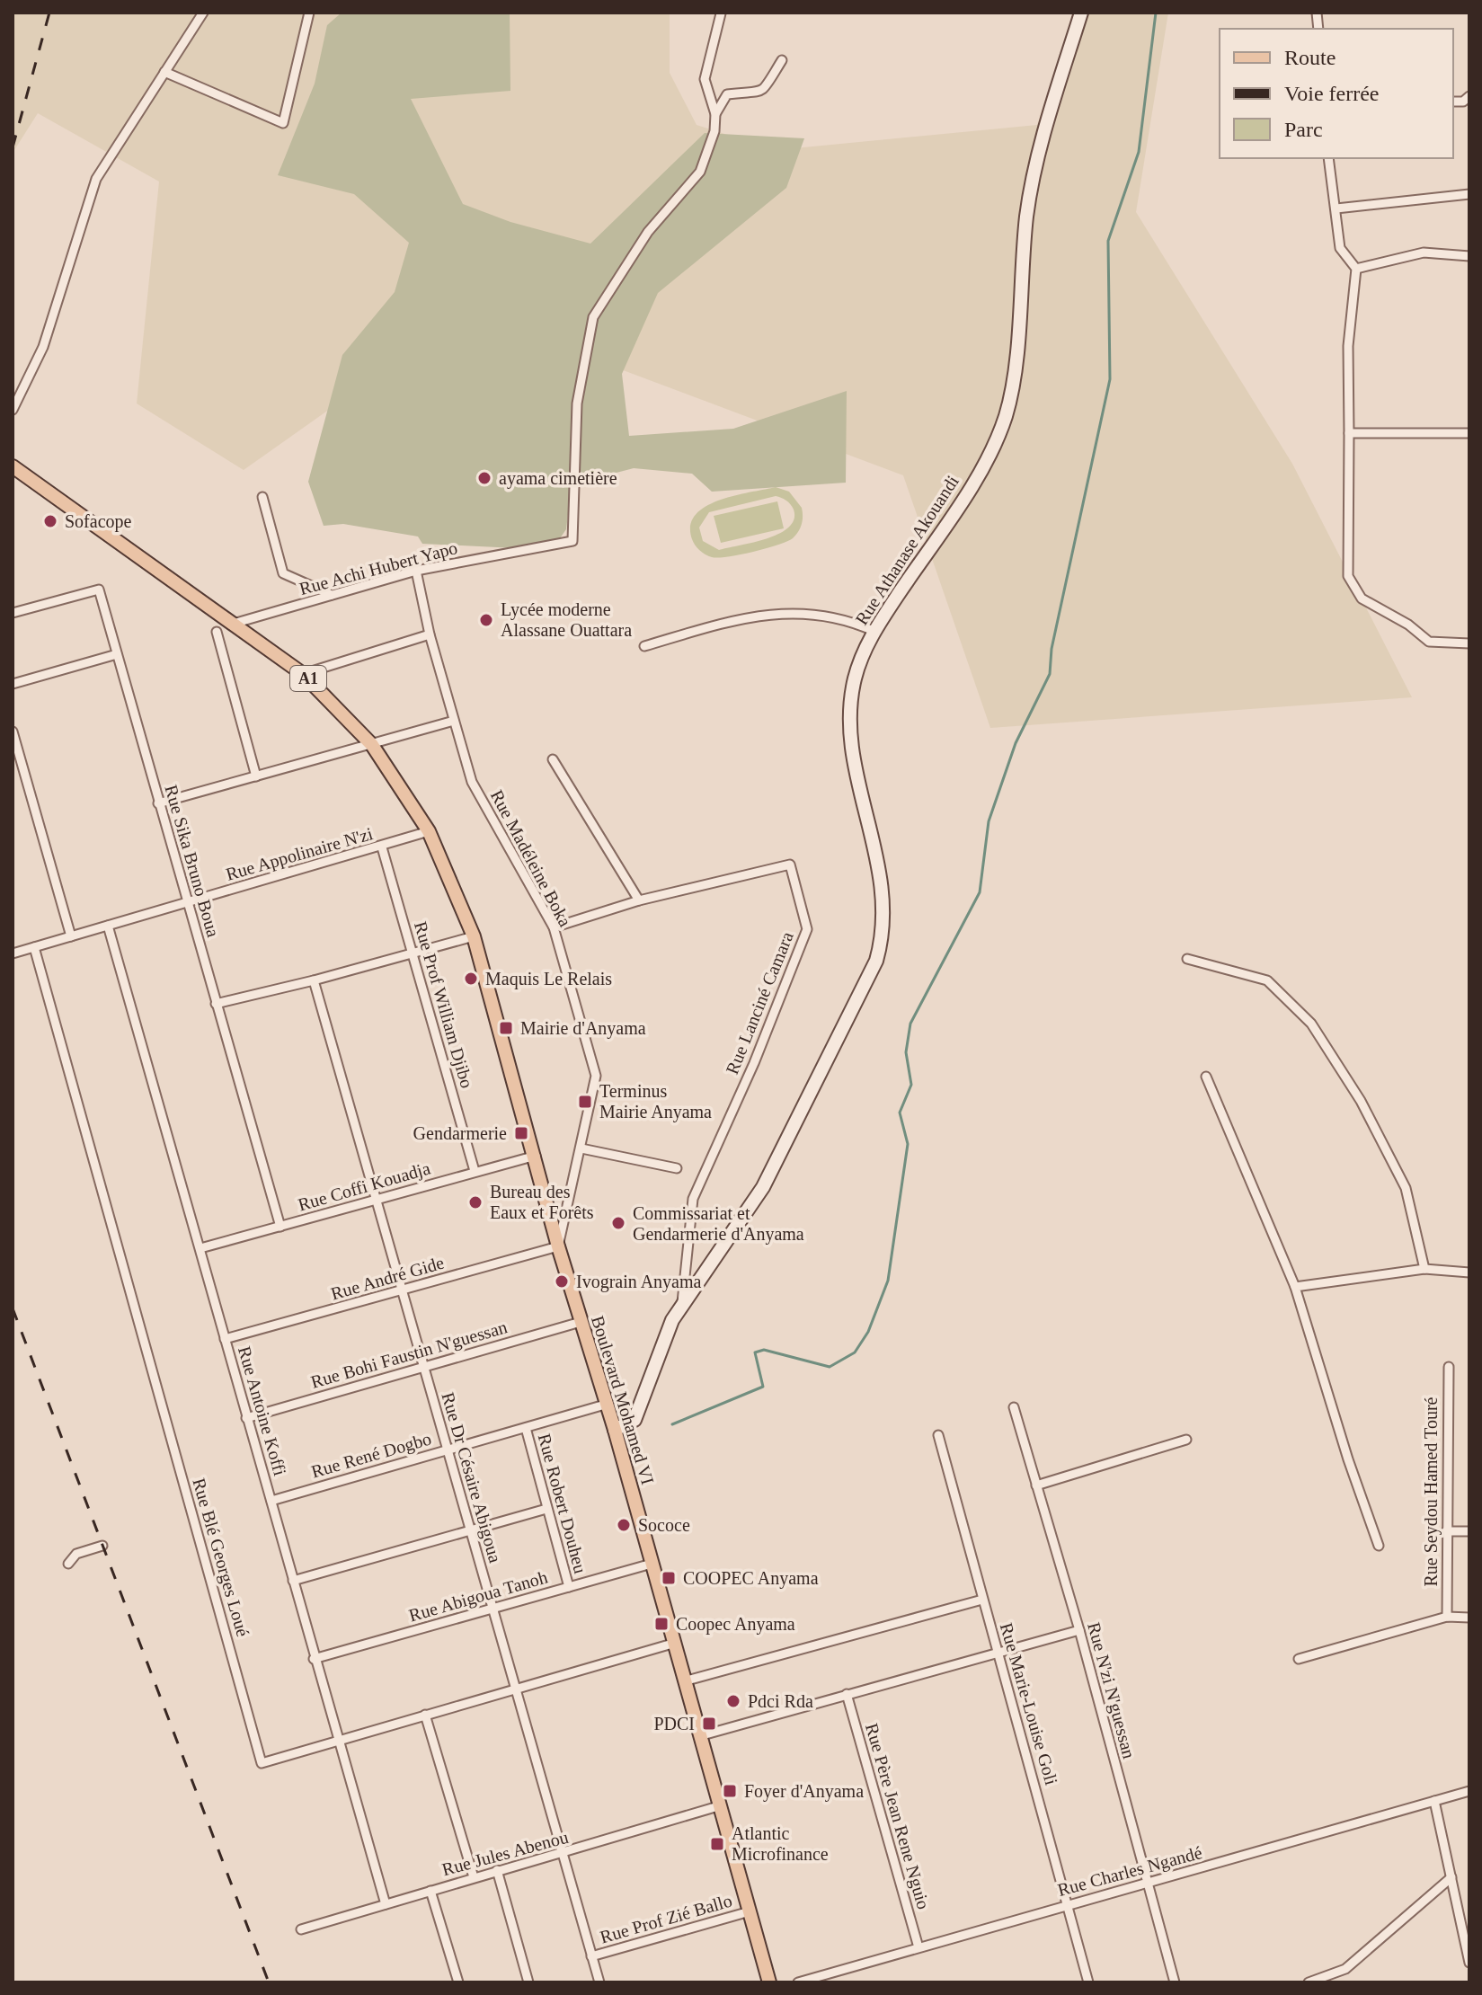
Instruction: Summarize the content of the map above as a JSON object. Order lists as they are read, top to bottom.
{
  "streets": {
    "main road": ["A1", "Boulevard Mohamed VI"],
    "street": [
      "Rue Athanase Akouandi",
      "Rue Achi Hubert Yapo",
      "Rue Appolinaire N'zi",
      "Rue Madéleine Boka",
      "Rue Sika Bruno Boua",
      "Rue Lanciné Camara",
      "Rue Prof William Djibo",
      "Rue Coffi Kouadja",
      "Rue André Gide",
      "Rue Bohi Faustin N'guessan",
      "Rue Antoine Koffi",
      "Rue René Dogbo",
      "Rue Dr Césaire Abigoua",
      "Rue Seydou Hamed Touré",
      "Rue Robert Douheu",
      "Rue Blé Georges Loué",
      "Rue Abigoua Tanoh",
      "Rue N'zi N'guessan",
      "Rue Marie-Louise Goli",
      "Rue Père Jean Rene Nguio",
      "Rue Jules Abenou",
      "Rue Charles Ngandé",
      "Rue Prof Zié Ballo"
    ]
  },
  "crossings": [
    ["Rue Athanase Akouandi", "Rue Lanciné Camara"],
    ["Rue Athanase Akouandi", "Boulevard Mohamed VI"],
    ["Rue Achi Hubert Yapo", "Rue Madéleine Boka"],
    ["Rue Achi Hubert Yapo", "Boulevard Mohamed VI"],
    ["Rue Appolinaire N'zi", "Rue Sika Bruno Boua"],
    ["Rue Appolinaire N'zi", "Rue Prof William Djibo"],
    ["Rue Appolinaire N'zi", "Boulevard Mohamed VI"],
    ["Rue Appolinaire N'zi", "Rue Antoine Koffi"],
    ["Rue Appolinaire N'zi", "Rue Blé Georges Loué"],
    ["Rue Madéleine Boka", "Rue Lanciné Camara"],
    ["Rue Madéleine Boka", "Rue André Gide"],
    ["Rue Madéleine Boka", "Boulevard Mohamed VI"],
    ["Rue Sika Bruno Boua", "Rue Coffi Kouadja"],
    ["Rue Prof William Djibo", "Rue Coffi Kouadja"],
    ["Rue Coffi Kouadja", "Boulevard Mohamed VI"],
    ["Rue Coffi Kouadja", "Rue Antoine Koffi"],
    ["Rue Coffi Kouadja", "Rue Dr Césaire Abigoua"],
    ["Rue André Gide", "Boulevard Mohamed VI"],
    ["Rue André Gide", "Rue Antoine Koffi"],
    ["Rue André Gide", "Rue Dr Césaire Abigoua"],
    ["Rue Bohi Faustin N'guessan", "Boulevard Mohamed VI"],
    ["Rue Bohi Faustin N'guessan", "Rue Antoine Koffi"],
    ["Rue Bohi Faustin N'guessan", "Rue Dr Césaire Abigoua"],
    ["Boulevard Mohamed VI", "Rue René Dogbo"],
    ["Boulevard Mohamed VI", "Rue Blé Georges Loué"],
    ["Boulevard Mohamed VI", "Rue Abigoua Tanoh"],
    ["Boulevard Mohamed VI", "Rue Jules Abenou"],
    ["Boulevard Mohamed VI", "Rue Prof Zié Ballo"],
    ["Rue Antoine Koffi", "Rue René Dogbo"],
    ["Rue Antoine Koffi", "Rue Blé Georges Loué"],
    ["Rue Antoine Koffi", "Rue Abigoua Tanoh"],
    ["Rue Antoine Koffi", "Rue Jules Abenou"],
    ["Rue René Dogbo", "Rue Dr Césaire Abigoua"],
    ["Rue René Dogbo", "Rue Robert Douheu"],
    ["Rue Dr Césaire Abigoua", "Rue Blé Georges Loué"],
    ["Rue Dr Césaire Abigoua", "Rue Abigoua Tanoh"],
    ["Rue Dr Césaire Abigoua", "Rue Jules Abenou"],
    ["Rue Dr Césaire Abigoua", "Rue Prof Zié Ballo"],
    ["Rue Robert Douheu", "Rue Abigoua Tanoh"],
    ["Rue N'zi N'guessan", "Rue Charles Ngandé"],
    ["Rue Marie-Louise Goli", "Rue Charles Ngandé"],
    ["Rue Père Jean Rene Nguio", "Rue Charles Ngandé"]
  ],
  "places": {
    "other": [
      "ayama cimetière",
      "Sofacope",
      "Lycée moderne Alassane Ouattara",
      "Maquis Le Relais",
      "Bureau des Eaux et Forêts",
      "Commissariat et Gendarmerie d'Anyama",
      "Ivograin Anyama",
      "Sococe",
      "Pdci Rda"
    ],
    "transit": [
      "Mairie d'Anyama",
      "Terminus Mairie Anyama",
      "Gendarmerie",
      "COOPEC Anyama",
      "Coopec Anyama",
      "PDCI",
      "Foyer d'Anyama",
      "Atlantic Microfinance"
    ]
  },
  "legend": ["Route", "Voie ferrée", "Parc"]
}
